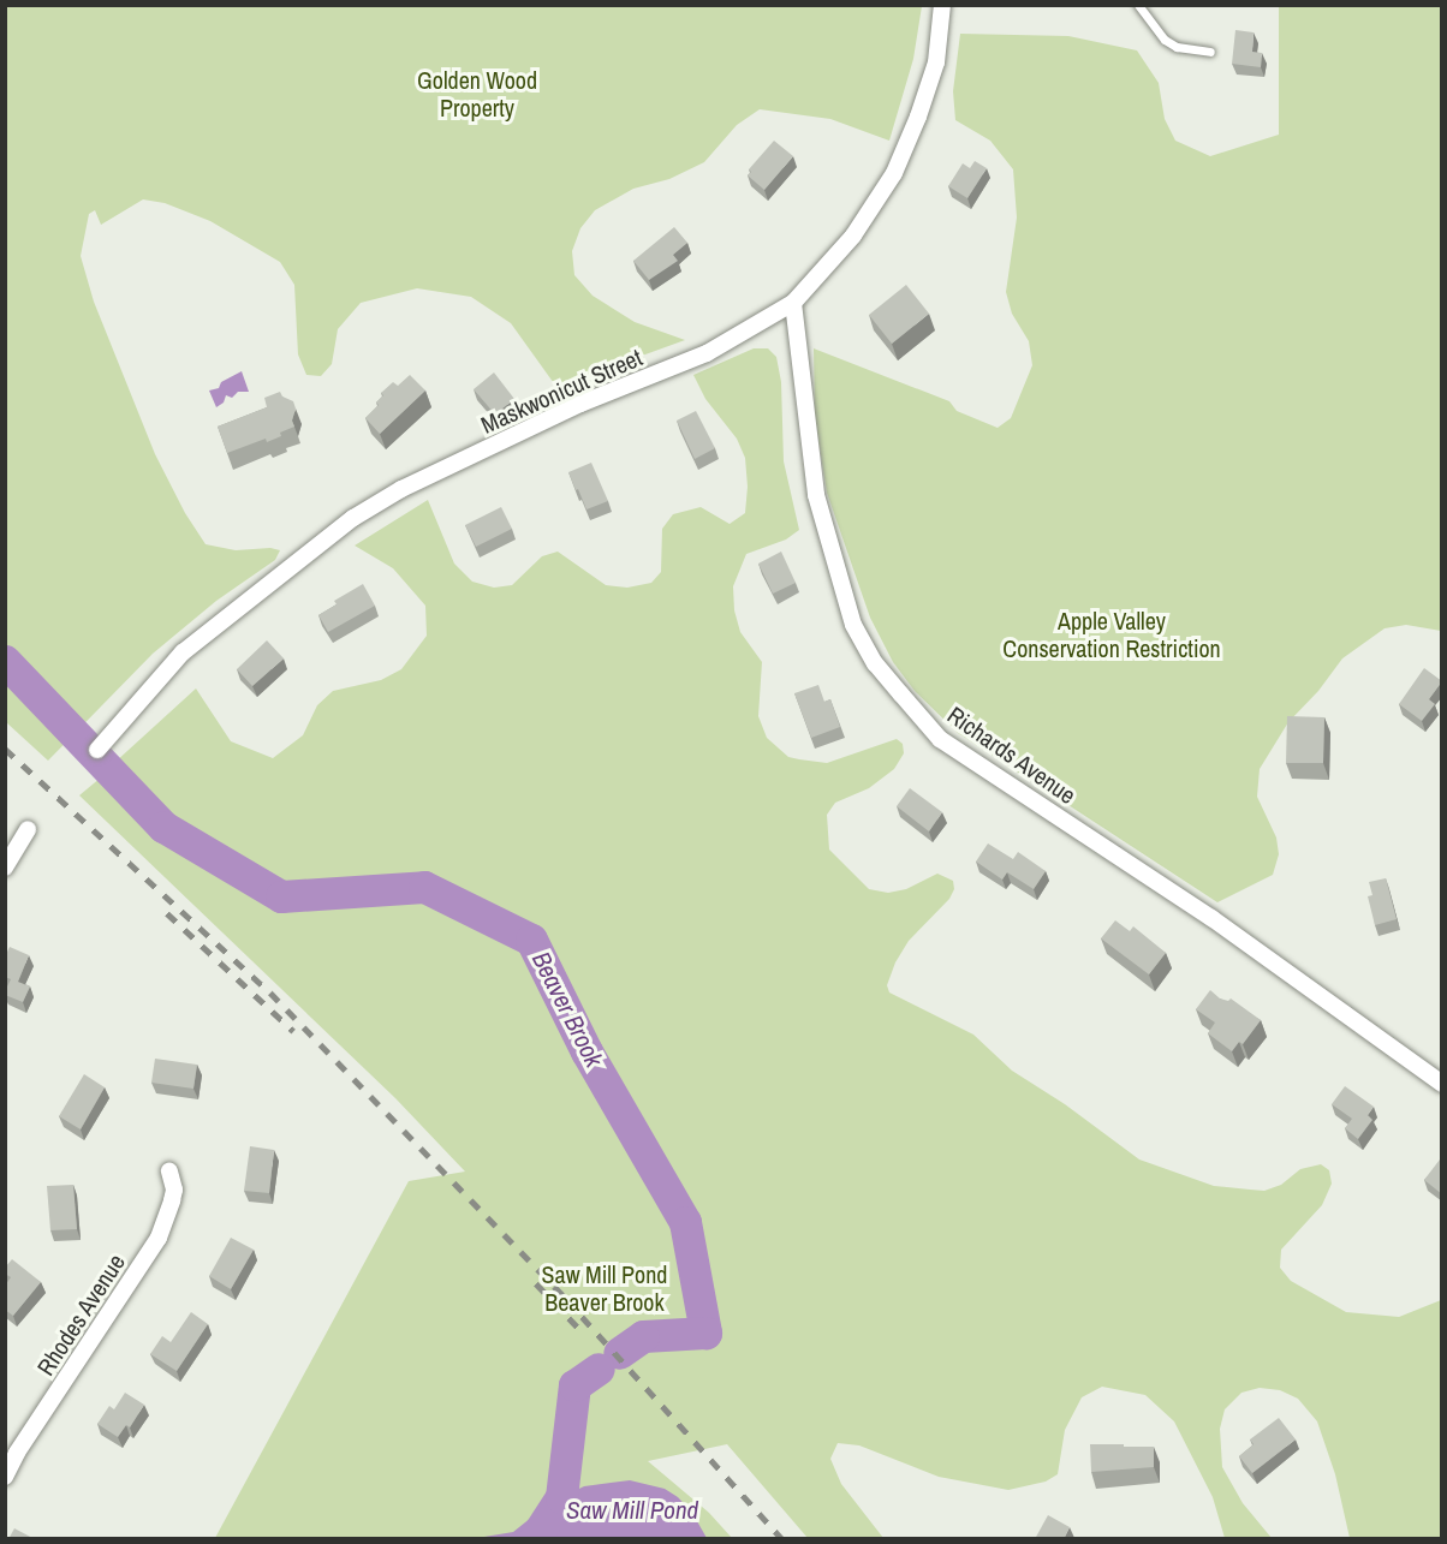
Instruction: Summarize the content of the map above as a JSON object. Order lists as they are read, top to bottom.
{
  "streets": {
    "street": ["Maskwonicut Street", "Richards Avenue", "Rhodes Avenue"]
  },
  "crossings": [
    ["Maskwonicut Street", "Richards Avenue"]
  ],
  "water": ["Beaver Brook", "Saw Mill Pond"],
  "parks": ["Golden Wood Property", "Apple Valley Conservation Restriction", "Saw Mill Pond Beaver Brook"]
}
